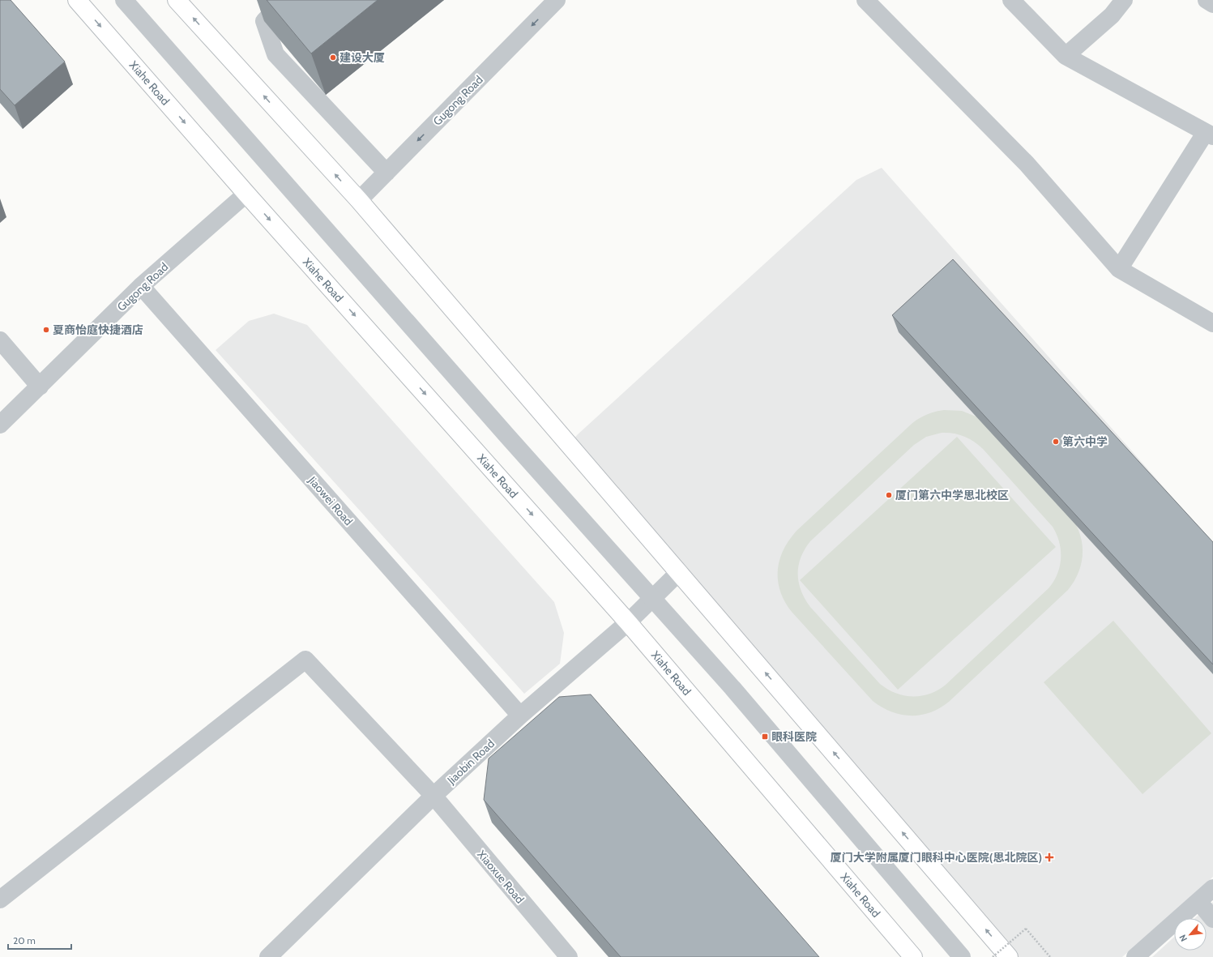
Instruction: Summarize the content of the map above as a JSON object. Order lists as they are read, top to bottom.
{
  "streets": {
    "main road": ["Xiahe Road"],
    "street": [
      "Gugong Road",
      "Jiaowei Road",
      "Jiaobin Road",
      "Xiaoxue Road"
    ]
  },
  "crossings": [
    ["Xiahe Road", "Gugong Road"],
    ["Xiahe Road", "Jiaobin Road"],
    ["Gugong Road", "Jiaowei Road"],
    ["Jiaowei Road", "Jiaobin Road"],
    ["Jiaobin Road", "Xiaoxue Road"]
  ],
  "one_way": ["Gugong Road"],
  "places": {
    "other": [
      "建设大厦",
      "夏商怡庭快捷酒店",
      "第六中学",
      "厦门第六中学思北校区"
    ],
    "transit": ["眼科医院"],
    "health": ["厦门大学附属厦门眼科中心医院(思北院区)"]
  },
  "scale_bar": "20 m",
  "north": "bottom left"
}
